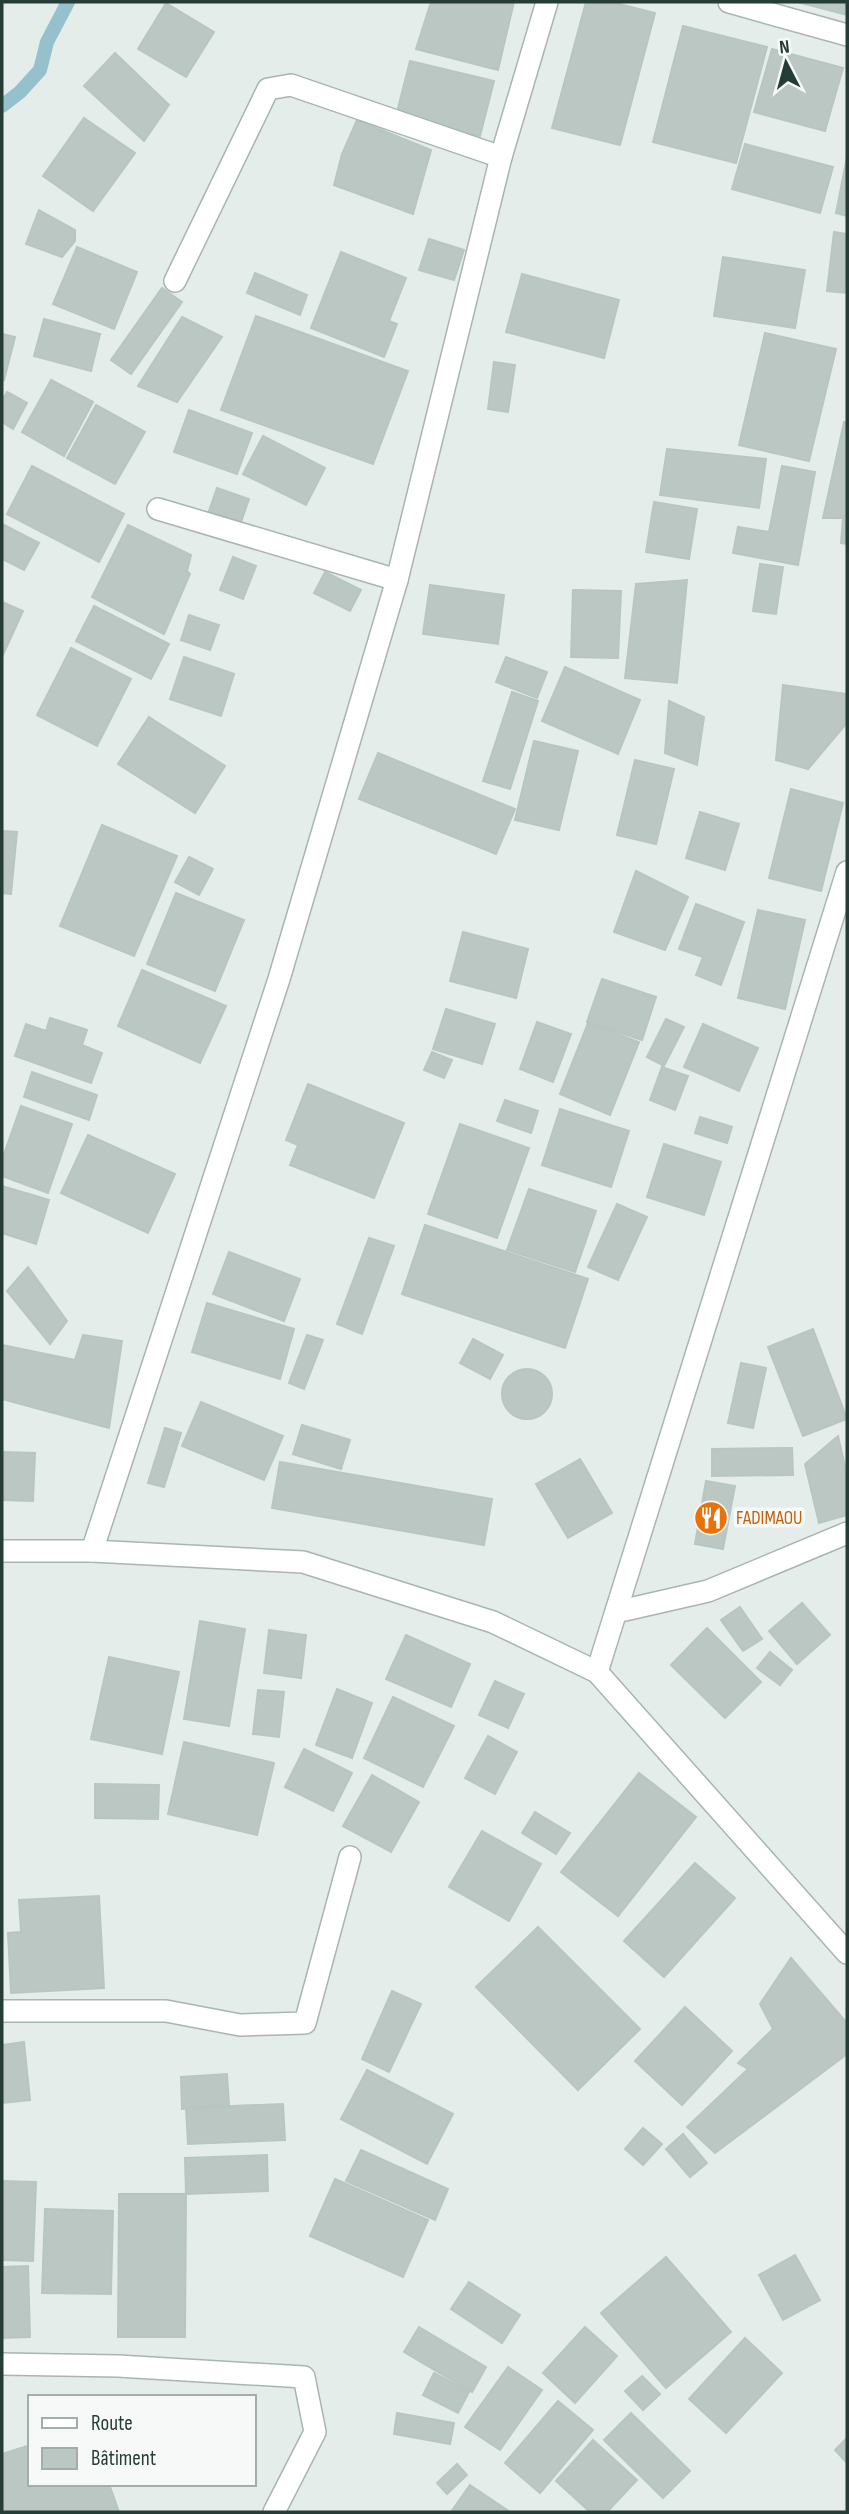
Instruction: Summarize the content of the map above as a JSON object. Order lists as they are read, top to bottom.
{
  "places": {
    "restaurant": ["FADIMAOU"]
  },
  "legend": ["Route", "Bâtiment"],
  "north": "top"
}
